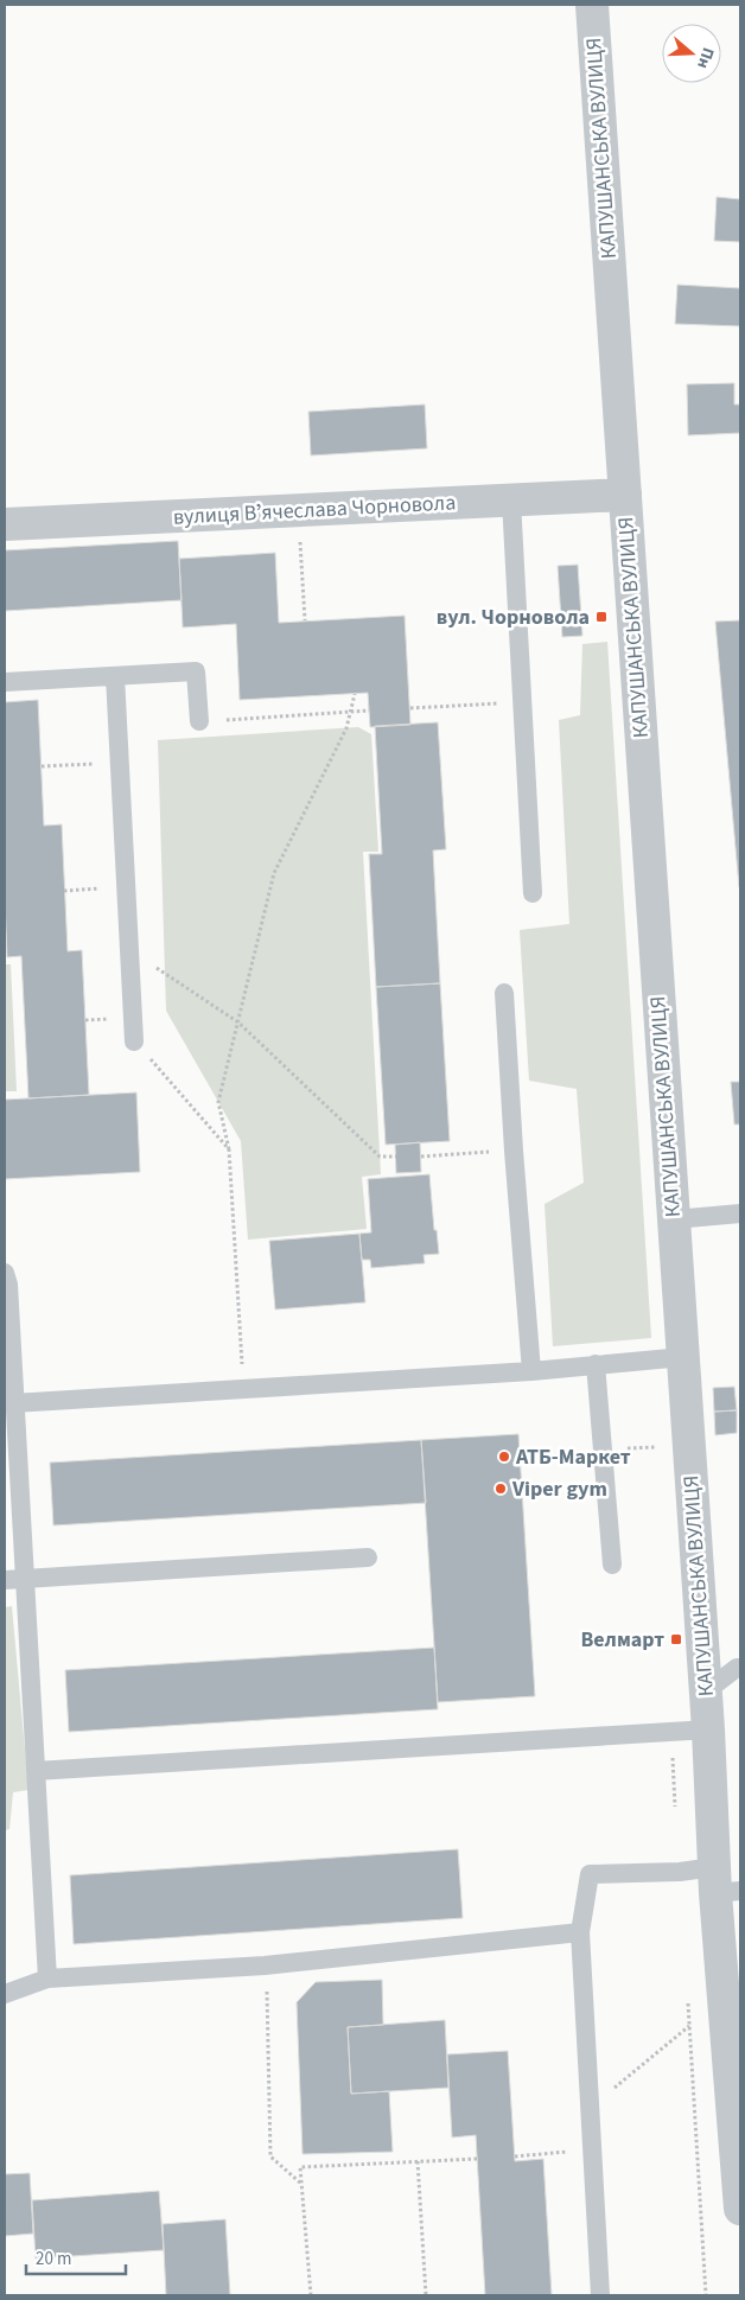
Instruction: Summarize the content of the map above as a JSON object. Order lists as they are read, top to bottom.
{
  "streets": {
    "street": ["КАПУШАНСЬКА ВУЛИЦЯ", "вулиця Вʼячеслава Чорновола"]
  },
  "crossings": [
    ["КАПУШАНСЬКА ВУЛИЦЯ", "вулиця Вʼячеслава Чорновола"]
  ],
  "places": {
    "transit": ["вул. Чорновола", "Велмарт"],
    "other": ["АТБ-Маркет", "Viper gym"]
  },
  "scale_bar": "20 m",
  "north": "right"
}
